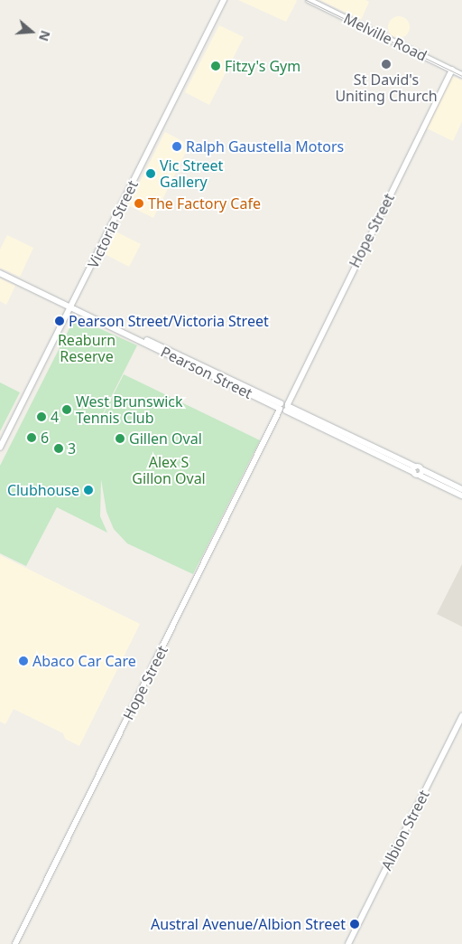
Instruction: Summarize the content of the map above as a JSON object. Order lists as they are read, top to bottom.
{
  "streets": {
    "main road": ["Melville Road"],
    "street": [
      "Victoria Street",
      "Hope Street",
      "Pearson Street",
      "Albion Street"
    ]
  },
  "crossings": [
    ["Melville Road", "Hope Street"],
    ["Victoria Street", "Pearson Street"],
    ["Hope Street", "Pearson Street"]
  ],
  "parks": ["Reaburn Reserve", "Alex S Gillon Oval"],
  "places": [
    "St David's Uniting Church",
    "Fitzy's Gym",
    "Ralph Gaustella Motors",
    "Vic Street Gallery",
    "The Factory Cafe",
    "Pearson Street/Victoria Street",
    "West Brunswick Tennis Club",
    "4",
    "6",
    "Gillen Oval",
    "3",
    "Clubhouse",
    "Abaco Car Care",
    "Austral Avenue/Albion Street"
  ],
  "north": "right"
}
